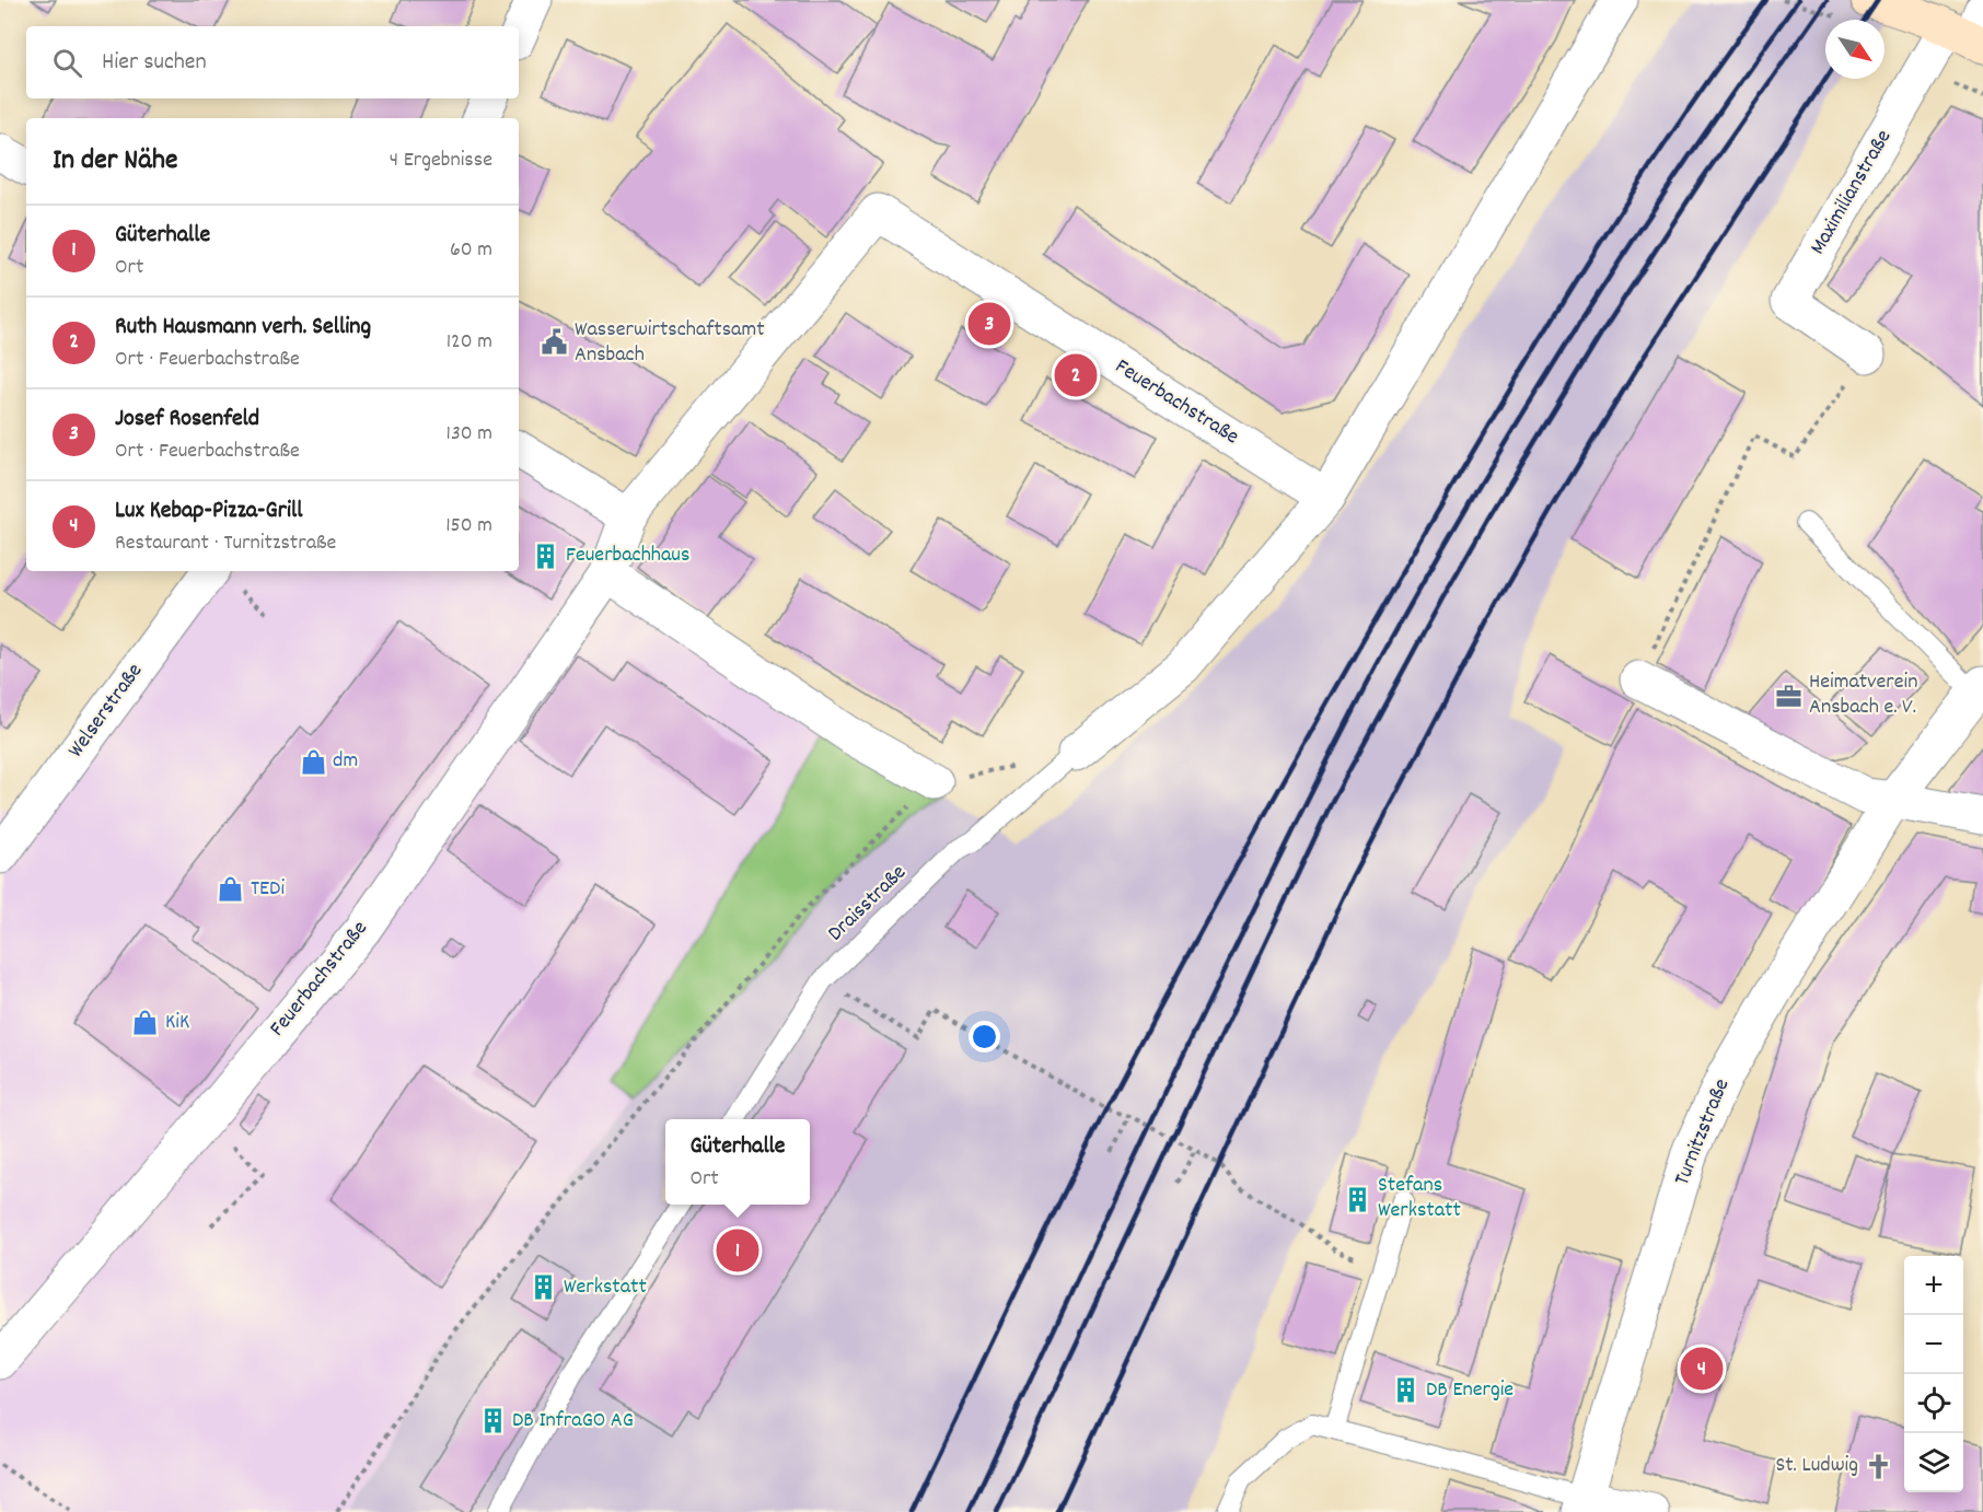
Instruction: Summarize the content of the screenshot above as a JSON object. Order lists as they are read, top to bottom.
{
  "streets": {
    "street": [
      "Maximilianstraße",
      "Feuerbachstraße",
      "Welserstraße",
      "Turnitzstraße"
    ],
    "lane": ["Draisstraße"]
  },
  "places": {
    "public building": ["Wasserwirtschaftsamt Ansbach"],
    "building": [
      "Feuerbachhaus",
      "Stefans Werkstatt",
      "Werkstatt",
      "DB Energie",
      "DB InfraGO AG"
    ],
    "office": ["Heimatverein Ansbach e. V."],
    "shop": ["dm", "TEDi", "KiK"],
    "church": ["St. Ludwig"]
  },
  "north": "bottom right",
  "page": {
    "search": "Hier suchen",
    "heading": ["In der Nähe", "4 Ergebnisse"],
    "list": [
      {
        "mark": "1",
        "name": "Güterhalle",
        "note": "Ort",
        "value": "60 m"
      },
      {
        "mark": "2",
        "name": "Ruth Hausmann verh. Selling",
        "note": "Ort · Feuerbachstraße",
        "value": "120 m"
      },
      {
        "mark": "3",
        "name": "Josef Rosenfeld",
        "note": "Ort · Feuerbachstraße",
        "value": "130 m"
      },
      {
        "mark": "4",
        "name": "Lux Kebap-Pizza-Grill",
        "note": "Restaurant · Turnitzstraße",
        "value": "150 m"
      }
    ],
    "pins": [
      "3",
      "2",
      "1",
      "4"
    ],
    "popup": ["Güterhalle", "Ort"],
    "map_buttons": ["+", "−"]
  }
}
